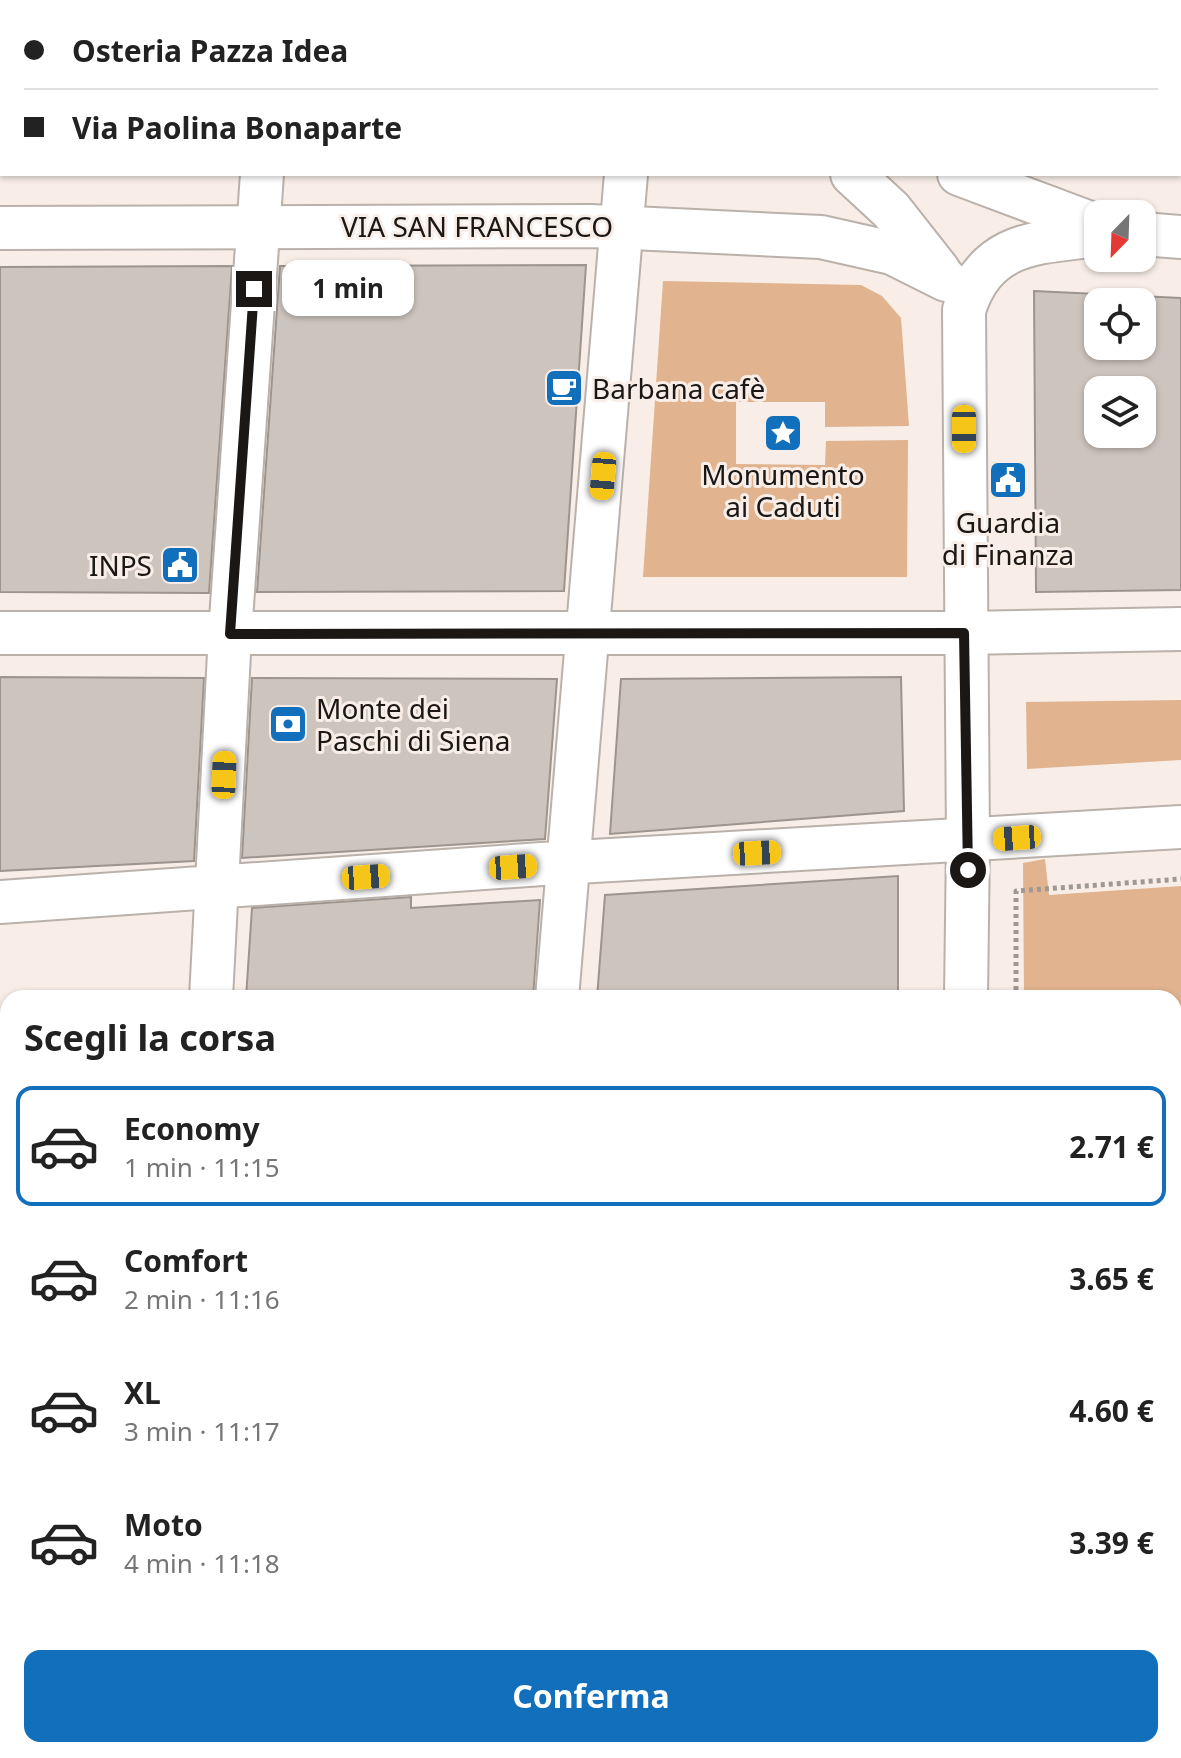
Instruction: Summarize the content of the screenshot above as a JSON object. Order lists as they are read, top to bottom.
{
  "streets": {
    "street": ["VIA SAN FRANCESCO"]
  },
  "places": {
    "cafe": ["Barbana cafè"],
    "place": ["Monumento ai Caduti"],
    "public building": ["Guardia di Finanza", "INPS"],
    "bank": ["Monte dei Paschi di Siena"]
  },
  "north": "bottom left",
  "page": {
    "banner": ["Osteria Pazza Idea", "Via Paolina Bonaparte"],
    "bubble": "1 min",
    "heading": "Scegli la corsa",
    "list": [
      {
        "name": "Economy",
        "note": "1 min · 11:15",
        "value": "2.71 €"
      },
      {
        "name": "Comfort",
        "note": "2 min · 11:16",
        "value": "3.65 €"
      },
      {
        "name": "XL",
        "note": "3 min · 11:17",
        "value": "4.60 €"
      },
      {
        "name": "Moto",
        "note": "4 min · 11:18",
        "value": "3.39 €"
      }
    ],
    "buttons": "Conferma"
  }
}
